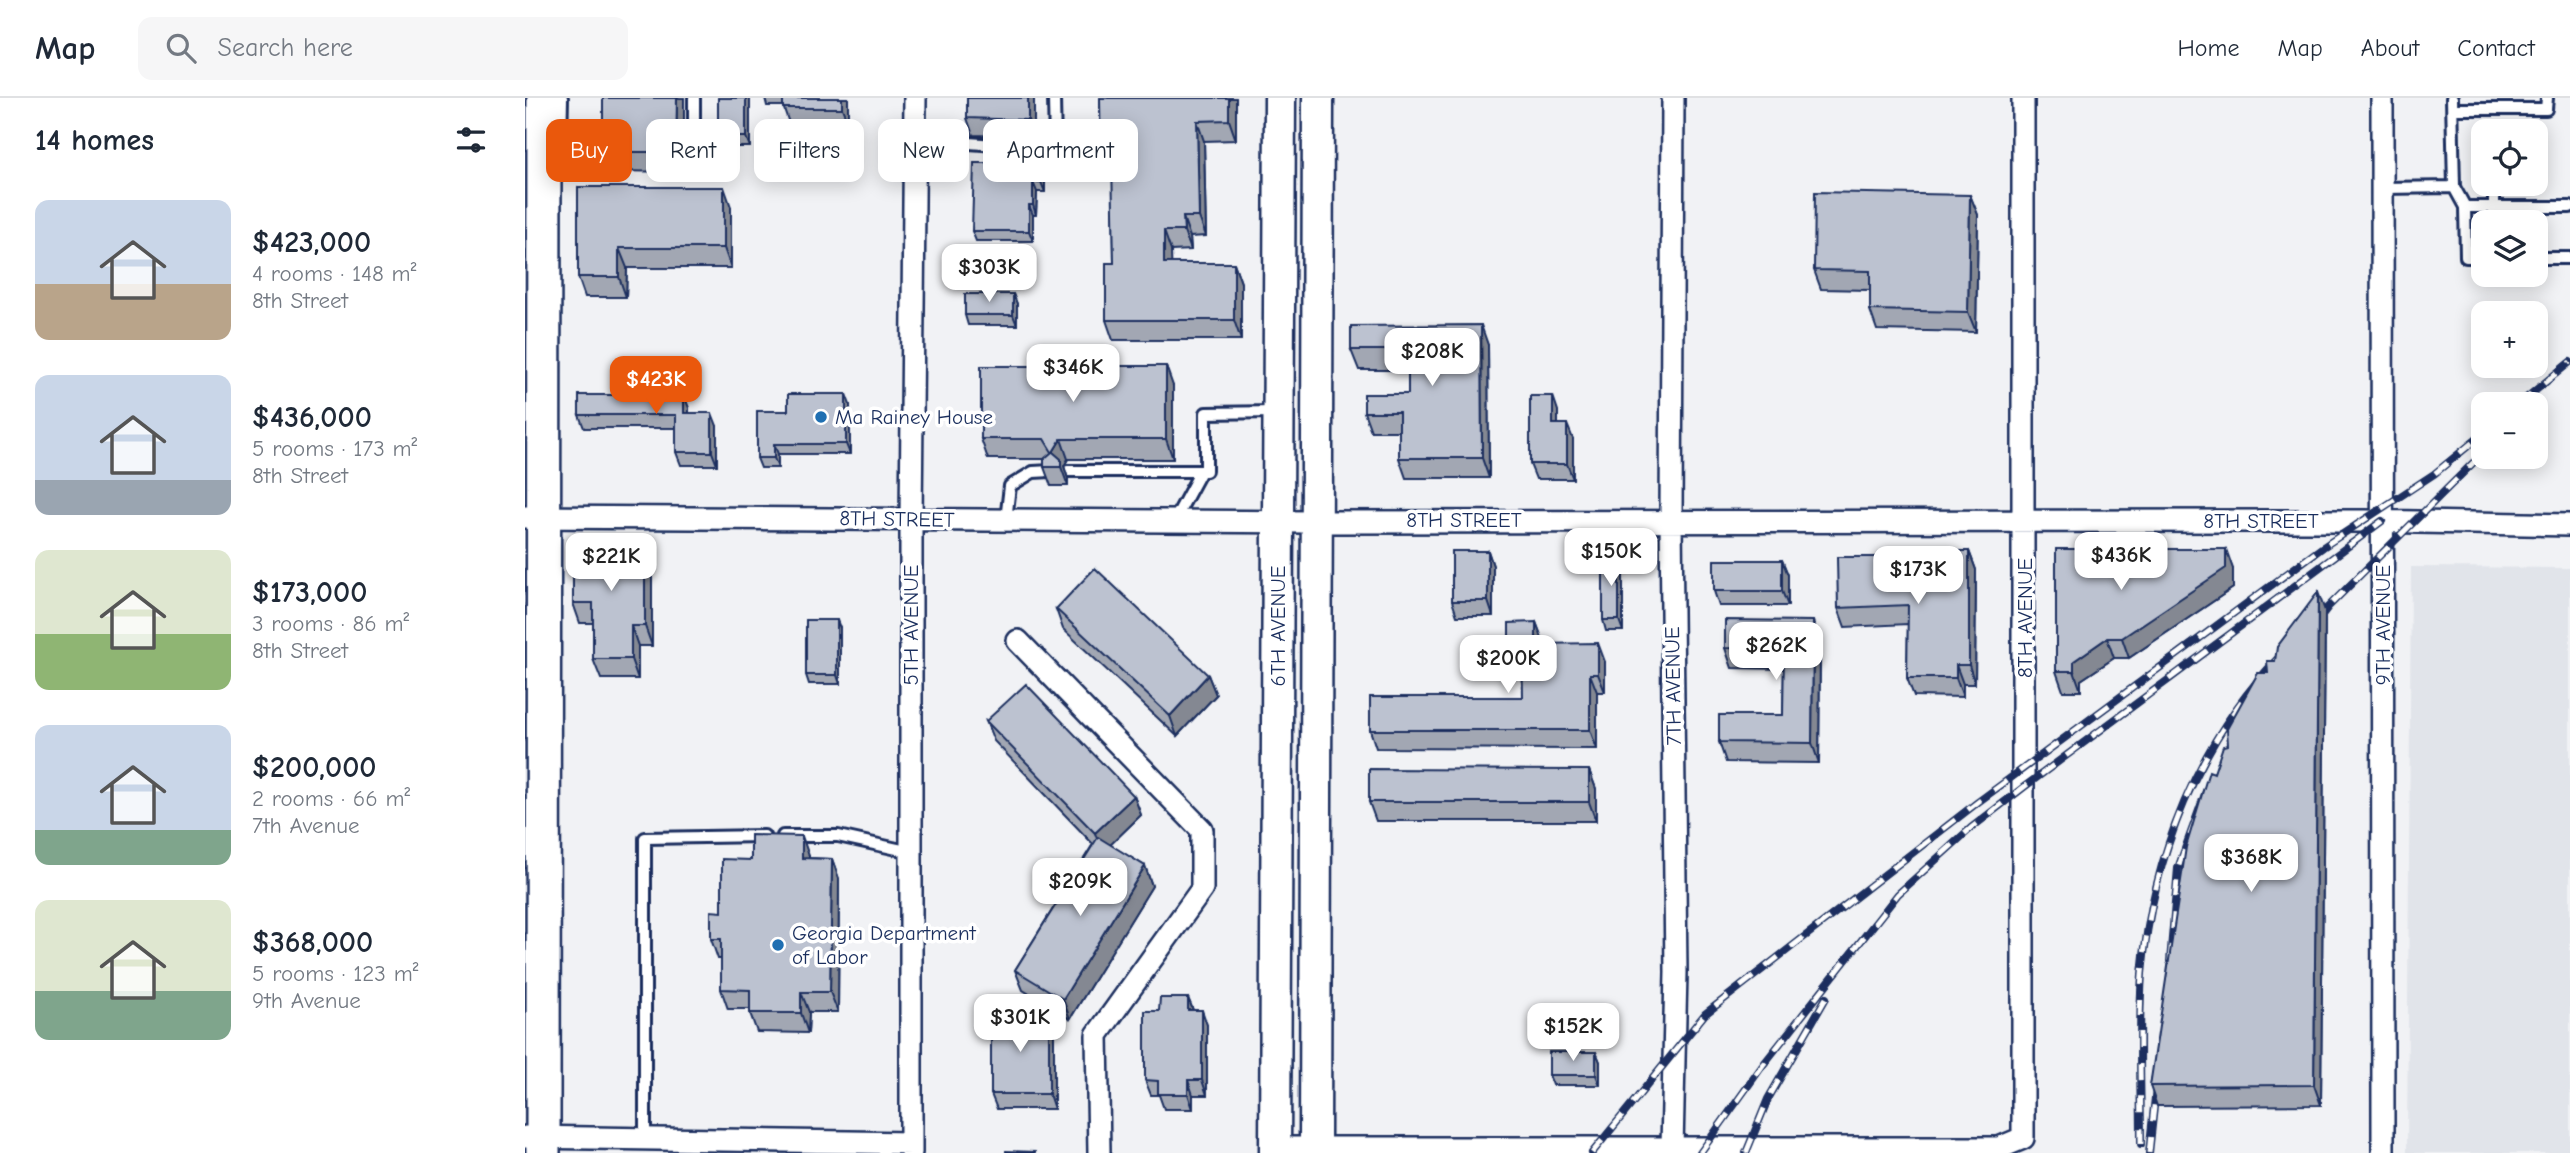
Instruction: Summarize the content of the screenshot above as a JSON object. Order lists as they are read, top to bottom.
{
  "streets": {
    "main road": ["6TH AVENUE"],
    "street": [
      "8TH STREET",
      "8TH AVENUE",
      "5TH AVENUE",
      "9TH AVENUE",
      "7TH AVENUE"
    ]
  },
  "crossings": [
    ["8TH STREET", "8TH AVENUE"],
    ["8TH STREET", "5TH AVENUE"],
    ["8TH STREET", "9TH AVENUE"],
    ["8TH STREET", "6TH AVENUE"],
    ["8TH STREET", "7TH AVENUE"],
    ["8TH AVENUE", "7TH AVENUE"]
  ],
  "places": ["Ma Rainey House", "Georgia Department of Labor"],
  "page": {
    "header": "Map",
    "search": "Search here",
    "nav": [
      "Home",
      "Map",
      "About",
      "Contact"
    ],
    "heading": "14 homes",
    "map_buttons": ["+", "−"],
    "chip": [
      "Buy",
      "Rent",
      "Filters",
      "New",
      "Apartment"
    ],
    "list": [
      {
        "name": "$423,000",
        "note": "4 rooms · 148 m² · 8th Street"
      },
      {
        "name": "$436,000",
        "note": "5 rooms · 173 m² · 8th Street"
      },
      {
        "name": "$173,000",
        "note": "3 rooms · 86 m² · 8th Street"
      },
      {
        "name": "$200,000",
        "note": "2 rooms · 66 m² · 7th Avenue"
      },
      {
        "name": "$368,000",
        "note": "5 rooms · 123 m² · 9th Avenue"
      }
    ],
    "price": [
      "$303K",
      "$208K",
      "$346K",
      "$423K",
      "$150K",
      "$436K",
      "$221K",
      "$173K",
      "$262K",
      "$200K",
      "$368K",
      "$209K",
      "$301K",
      "$152K"
    ]
  }
}
